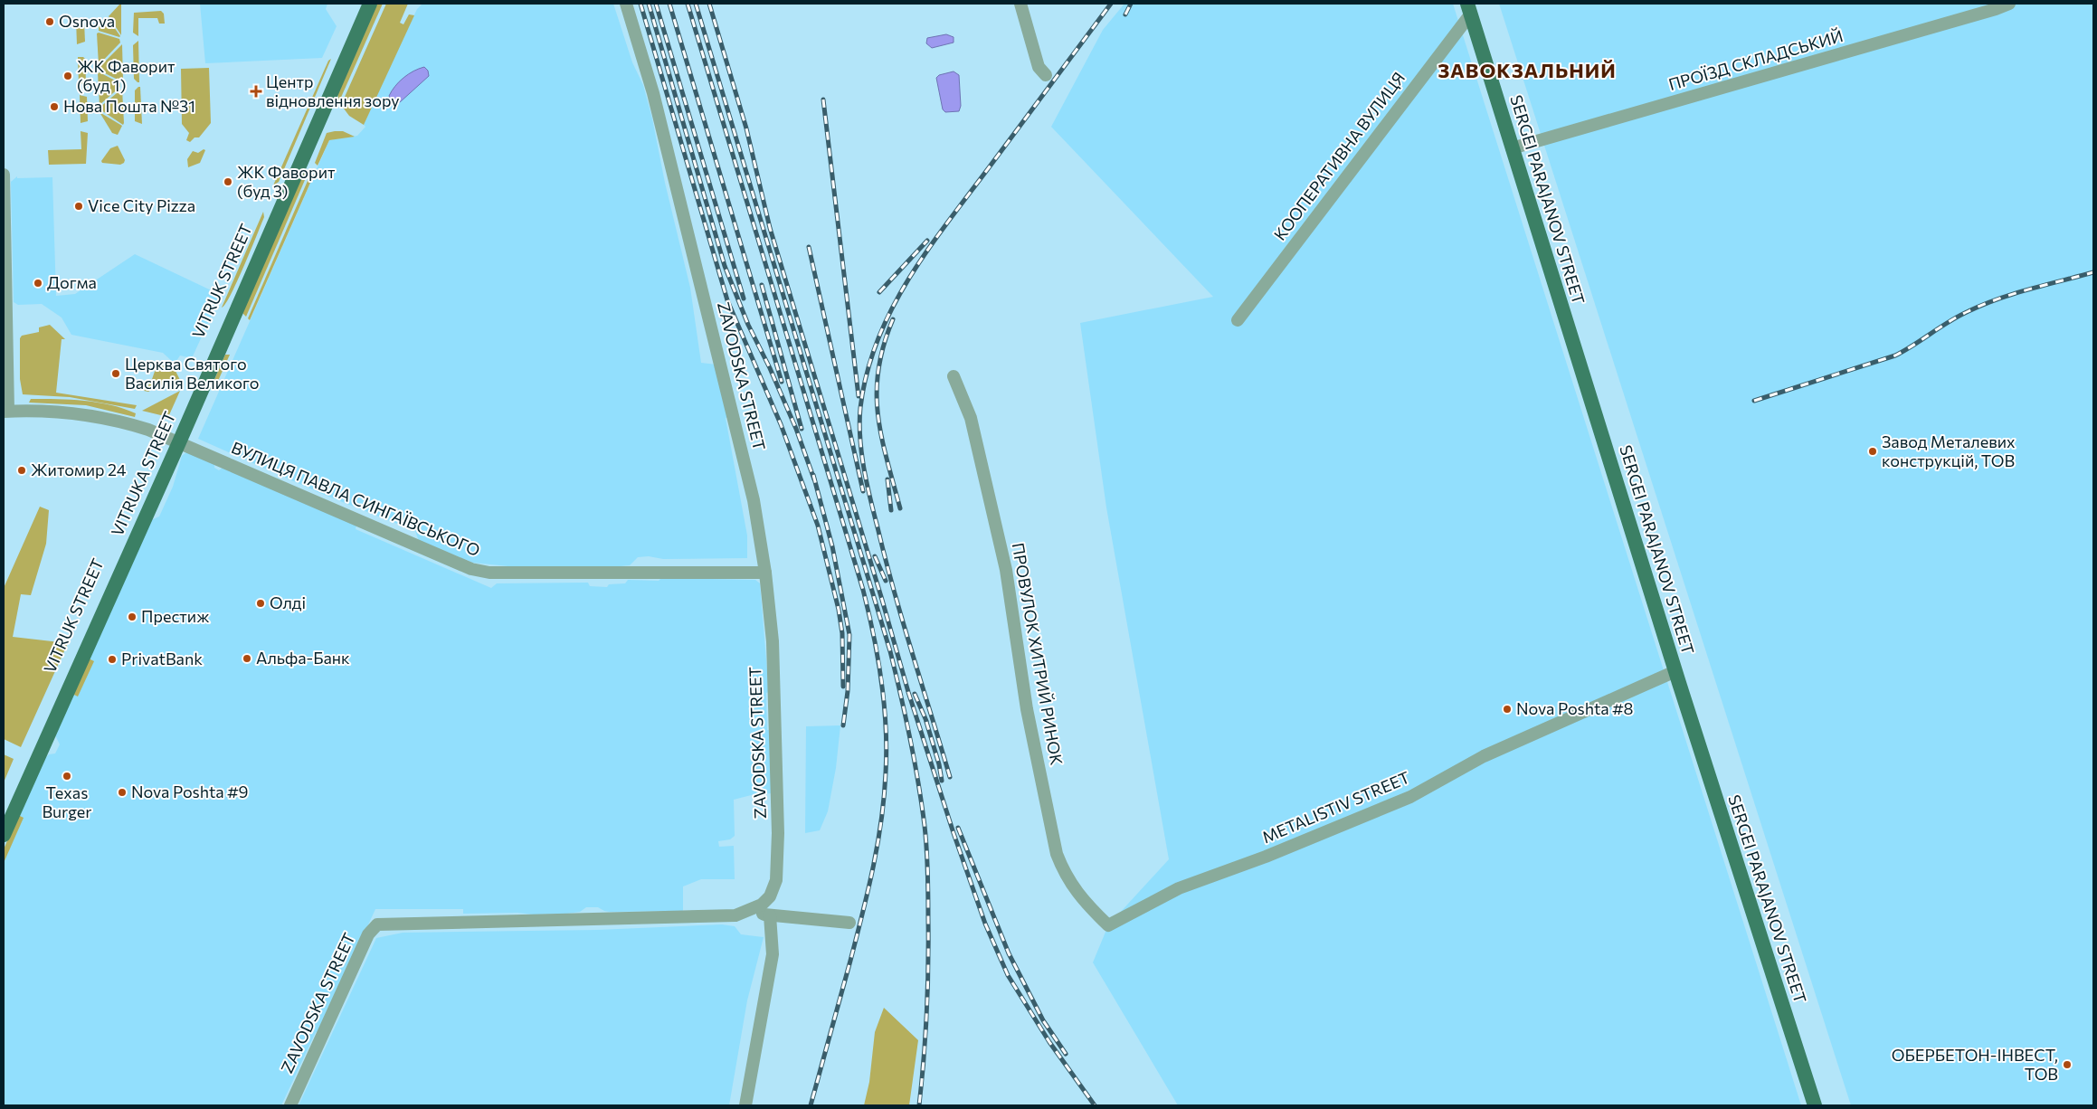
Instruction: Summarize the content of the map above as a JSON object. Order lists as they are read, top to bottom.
{
  "streets": {
    "main road": ["SERGEI PARAJANOV STREET", "VITRUK STREET", "VITRUKA STREET"],
    "street": [
      "ПРОЇЗД СКЛАДСЬКИЙ",
      "КООПЕРАТИВНА ВУЛИЦЯ",
      "ZAVODSKA STREET",
      "ВУЛИЦЯ ПАВЛА СИНГАЇВСЬКОГО",
      "ПРОВУЛОК ХИТРИЙ РИНОК",
      "METALISTIV STREET"
    ]
  },
  "crossings": [
    ["ПРОЇЗД СКЛАДСЬКИЙ", "SERGEI PARAJANOV STREET"],
    ["КООПЕРАТИВНА ВУЛИЦЯ", "SERGEI PARAJANOV STREET"],
    ["SERGEI PARAJANOV STREET", "METALISTIV STREET"],
    ["VITRUK STREET", "VITRUKA STREET"],
    ["VITRUK STREET", "ВУЛИЦЯ ПАВЛА СИНГАЇВСЬКОГО"],
    ["ZAVODSKA STREET", "ВУЛИЦЯ ПАВЛА СИНГАЇВСЬКОГО"],
    ["VITRUKA STREET", "ВУЛИЦЯ ПАВЛА СИНГАЇВСЬКОГО"],
    ["ПРОВУЛОК ХИТРИЙ РИНОК", "METALISTIV STREET"]
  ],
  "districts": ["ЗАВОКЗАЛЬНИЙ"],
  "places": {
    "other": [
      "Osnova",
      "ЖК Фаворит (буд 1)",
      "Нова Пошта №31",
      "ЖК Фаворит (буд 3)",
      "Vice City Pizza",
      "Догма",
      "Церква Святого Василія Великого",
      "Завод Металевих конструкцій, ТОВ",
      "Житомир 24",
      "Олді",
      "Престиж",
      "Альфа-Банк",
      "PrivatBank",
      "Nova Poshta #8",
      "Texas Burger",
      "Nova Poshta #9",
      "ОБЕРБЕТОН-ІНВЕСТ, ТОВ"
    ],
    "health": ["Центр відновлення зору"]
  }
}
